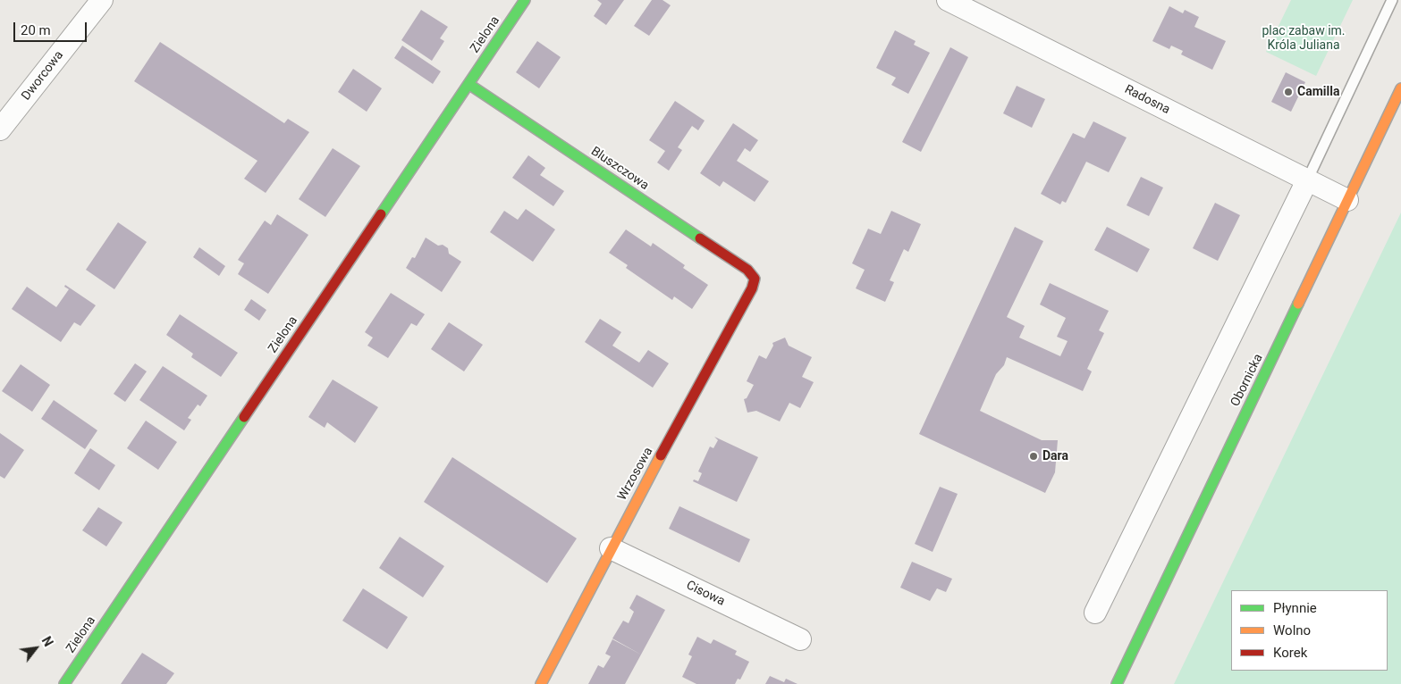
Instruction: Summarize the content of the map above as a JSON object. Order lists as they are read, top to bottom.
{
  "streets": {
    "street": [
      "Zielona",
      "Dworcowa",
      "Radosna",
      "Bluszczowa",
      "Obornicka",
      "Wrzosowa",
      "Cisowa"
    ]
  },
  "crossings": [
    ["Zielona", "Bluszczowa"],
    ["Radosna", "Obornicka"],
    ["Bluszczowa", "Wrzosowa"],
    ["Wrzosowa", "Cisowa"]
  ],
  "parks": ["plac zabaw im. Króla Juliana"],
  "places": ["Camilla", "Dara"],
  "legend": ["Płynnie", "Wolno", "Korek"],
  "scale_bar": "20 m",
  "north": "top right"
}
